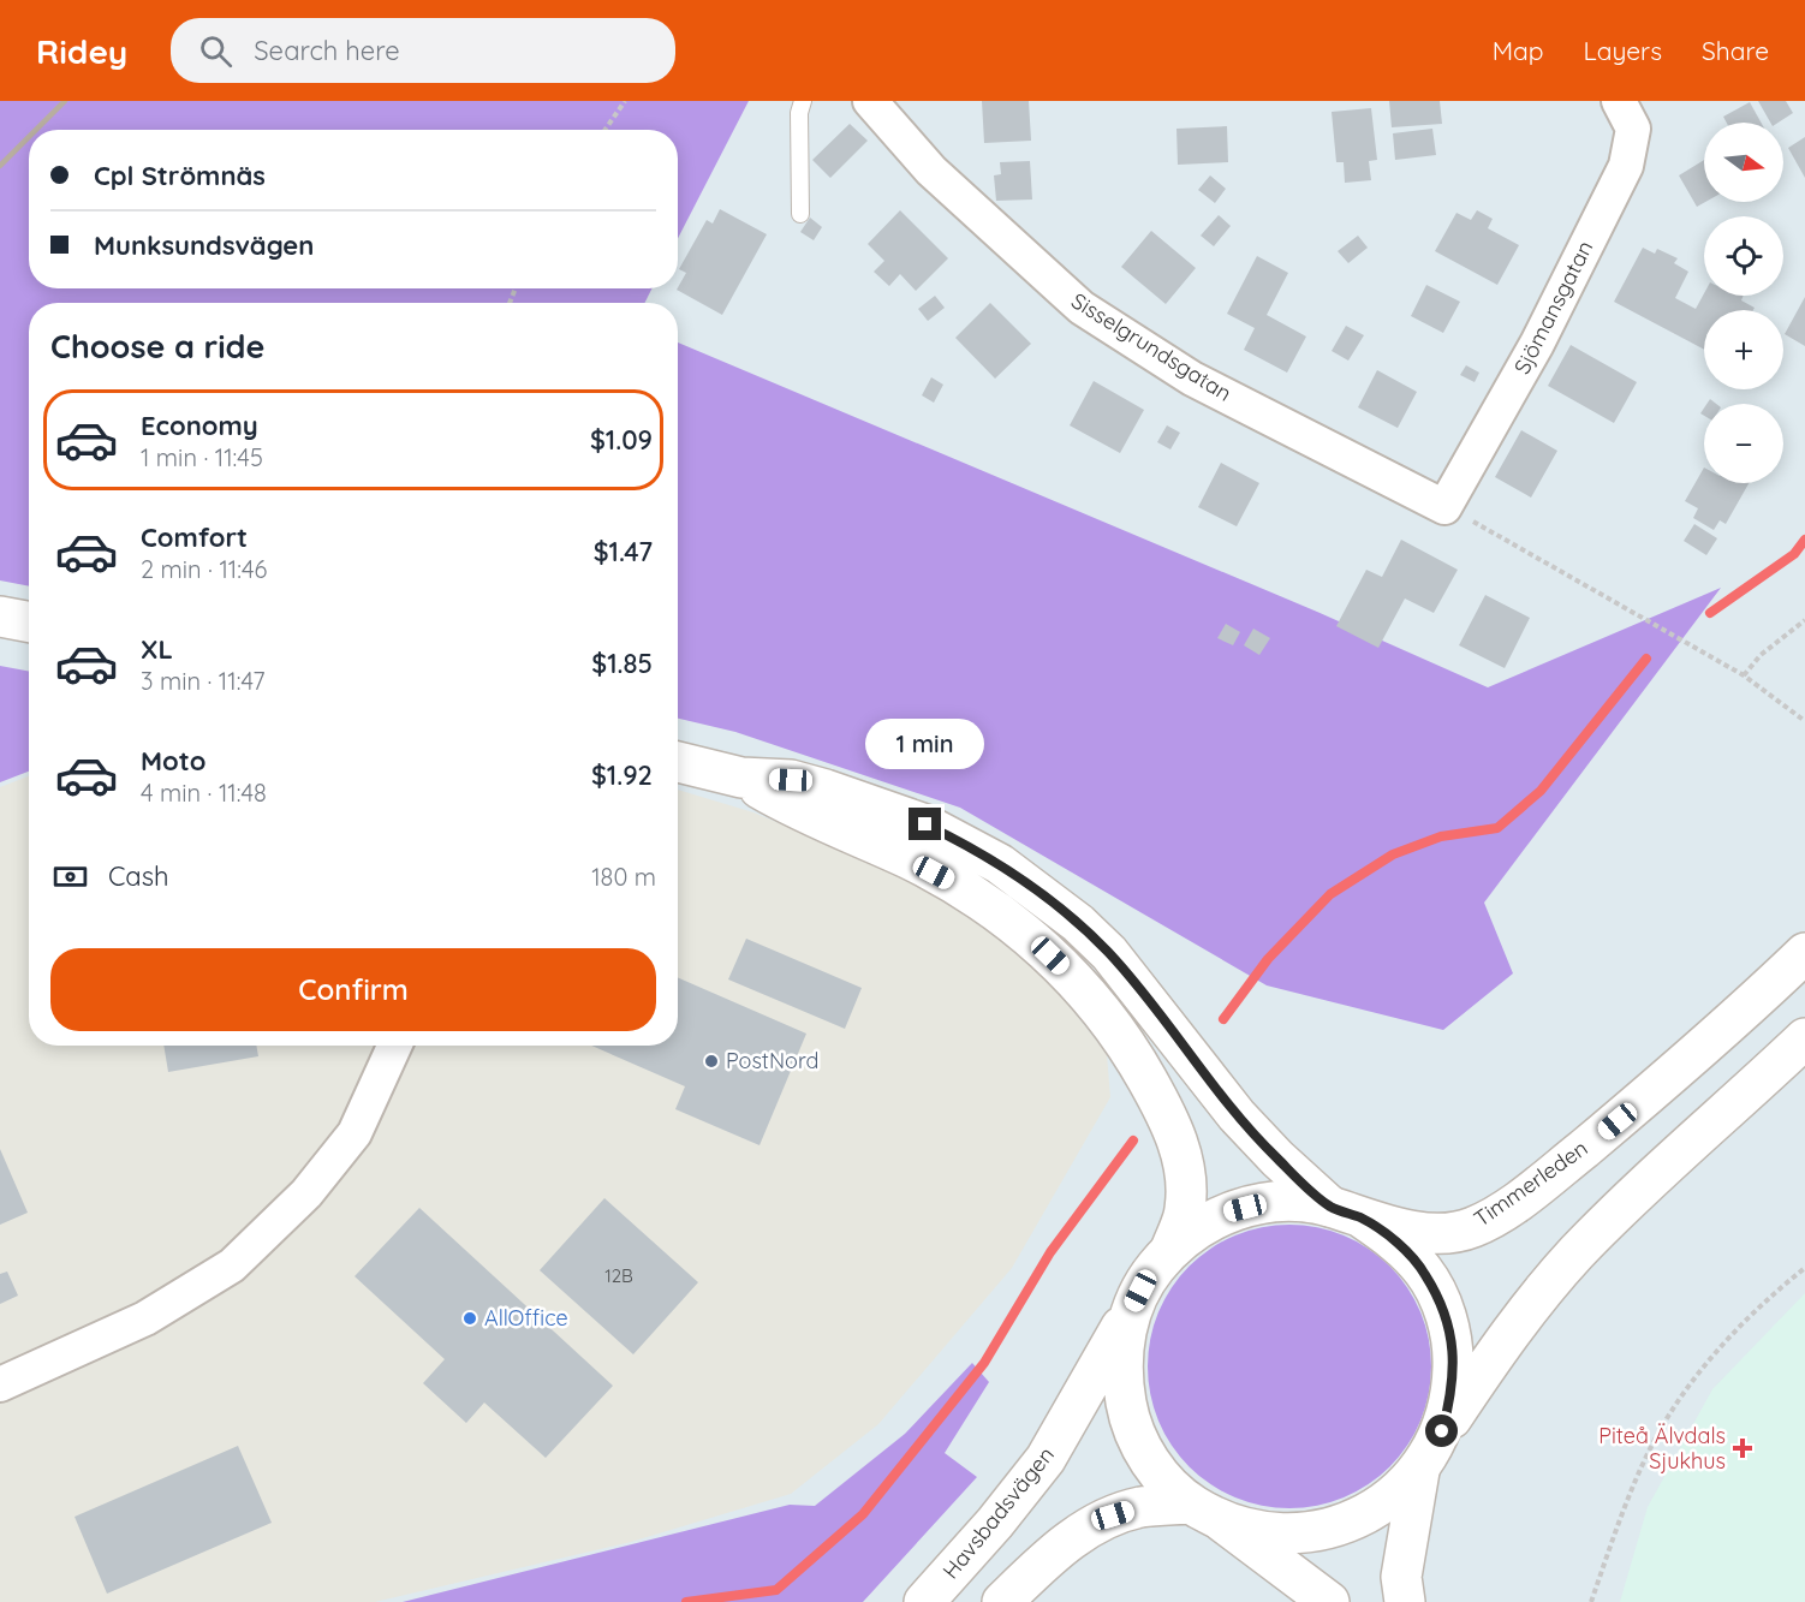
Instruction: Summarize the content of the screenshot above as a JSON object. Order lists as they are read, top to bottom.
{
  "streets": {
    "main road": ["Timmerleden", "Havsbadsvägen"],
    "street": ["Sjömansgatan", "Sisselgrundsgatan"]
  },
  "crossings": [
    ["Sjömansgatan", "Sisselgrundsgatan"]
  ],
  "places": {
    "other": ["PostNord", "AllOffice"],
    "health": ["Piteå Älvdals Sjukhus"]
  },
  "house_numbers": ["12B"],
  "north": "right",
  "page": {
    "header": "Ridey",
    "search": "Search here",
    "nav": ["Map", "Layers", "Share"],
    "map_buttons": ["+", "−"],
    "banner": ["Cpl Strömnäs", "Munksundsvägen"],
    "heading": "Choose a ride",
    "list": [
      {
        "name": "Economy",
        "note": "1 min · 11:45",
        "value": "$1.09"
      },
      {
        "name": "Comfort",
        "note": "2 min · 11:46",
        "value": "$1.47"
      },
      {
        "name": "XL",
        "note": "3 min · 11:47",
        "value": "$1.85"
      },
      {
        "name": "Moto",
        "note": "4 min · 11:48",
        "value": "$1.92"
      }
    ],
    "bubble": "1 min",
    "pay": ["Cash", "180 m"],
    "buttons": "Confirm"
  }
}
